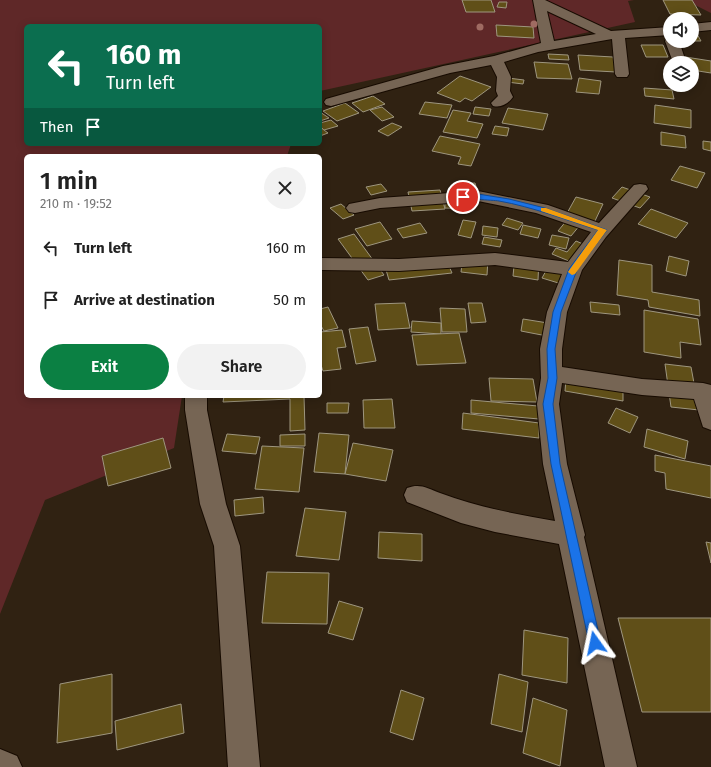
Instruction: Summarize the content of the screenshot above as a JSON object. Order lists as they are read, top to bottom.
{
  "page": {
    "turn": ["160 m", "Turn left"],
    "then": "Then",
    "heading": ["1 min", "210 m · 19:52"],
    "list": [
      {
        "name": "Turn left",
        "value": "160 m"
      },
      {
        "name": "Arrive at destination",
        "value": "50 m"
      }
    ],
    "buttons": ["Exit", "Share"]
  }
}
